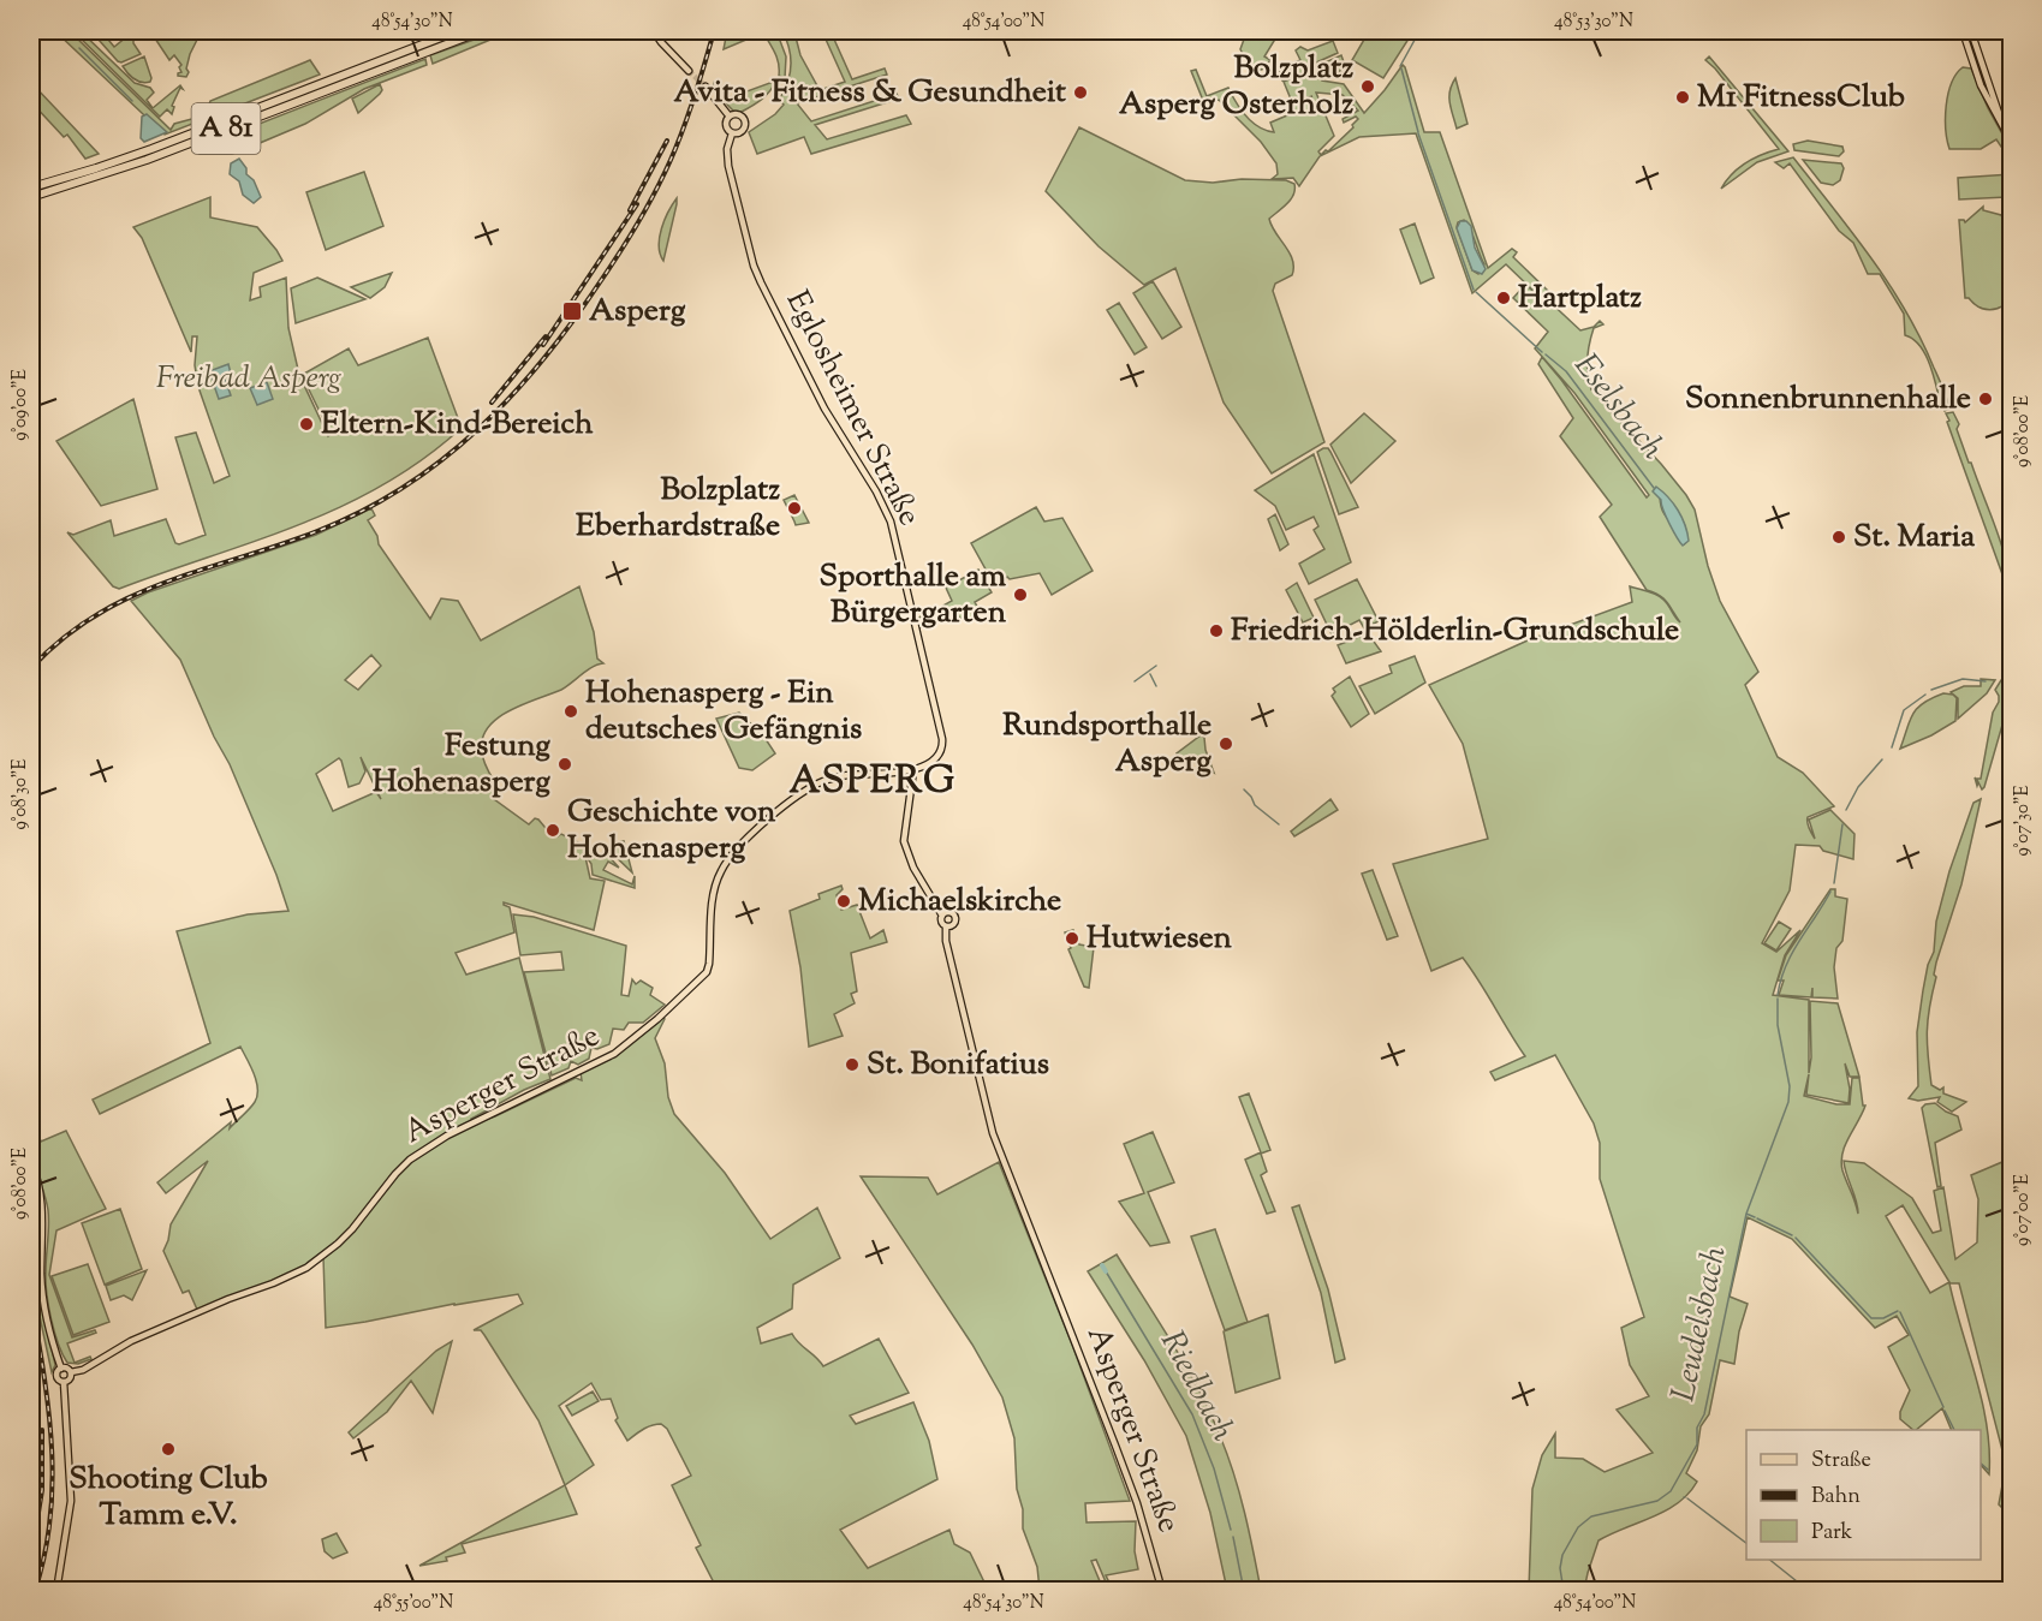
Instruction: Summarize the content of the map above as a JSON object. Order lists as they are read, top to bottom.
{
  "streets": {
    "highway": ["A 81"],
    "main road": ["Eglosheimer Straße", "Asperger Straße"]
  },
  "crossings": [
    ["Eglosheimer Straße", "Asperger Straße"]
  ],
  "districts": ["ASPERG"],
  "water": ["Eselsbach", "Leudelsbach", "Riedbach"],
  "parks": ["Freibad Asperg"],
  "places": {
    "other": [
      "Bolzplatz Asperg Osterholz",
      "Avita - Fitness & Gesundheit",
      "M1 FitnessClub",
      "Hartplatz",
      "Sonnenbrunnenhalle",
      "Eltern-Kind-Bereich",
      "Bolzplatz Eberhardstraße",
      "St. Maria",
      "Sporthalle am Bürgergarten",
      "Friedrich-Hölderlin-Grundschule",
      "Hohenasperg - Ein deutsches Gefängnis",
      "Rundsporthalle Asperg",
      "Festung Hohenasperg",
      "Geschichte von Hohenasperg",
      "Michaelskirche",
      "Hutwiesen",
      "St. Bonifatius",
      "Shooting Club Tamm e.V."
    ],
    "transit": ["Asperg"]
  },
  "legend": ["Straße", "Bahn", "Park"],
  "coordinates": [
    "48°54'30\"N",
    "48°54'00\"N",
    "48°53'30\"N",
    "9°09'00\"E",
    "9°08'00\"E",
    "9°08'30\"E",
    "9°07'30\"E",
    "9°07'00\"E",
    "48°55'00\"N"
  ]
}
